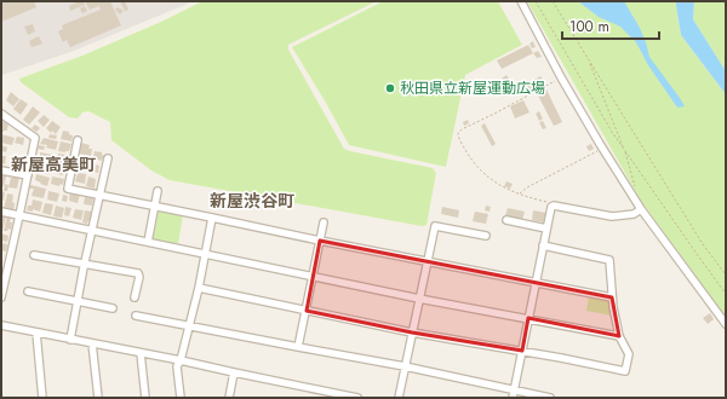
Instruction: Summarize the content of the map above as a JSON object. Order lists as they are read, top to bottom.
{
  "districts": ["新屋高美町", "新屋渋谷町"],
  "places": ["秋田県立新屋運動広場"],
  "scale_bar": "100 m"
}
